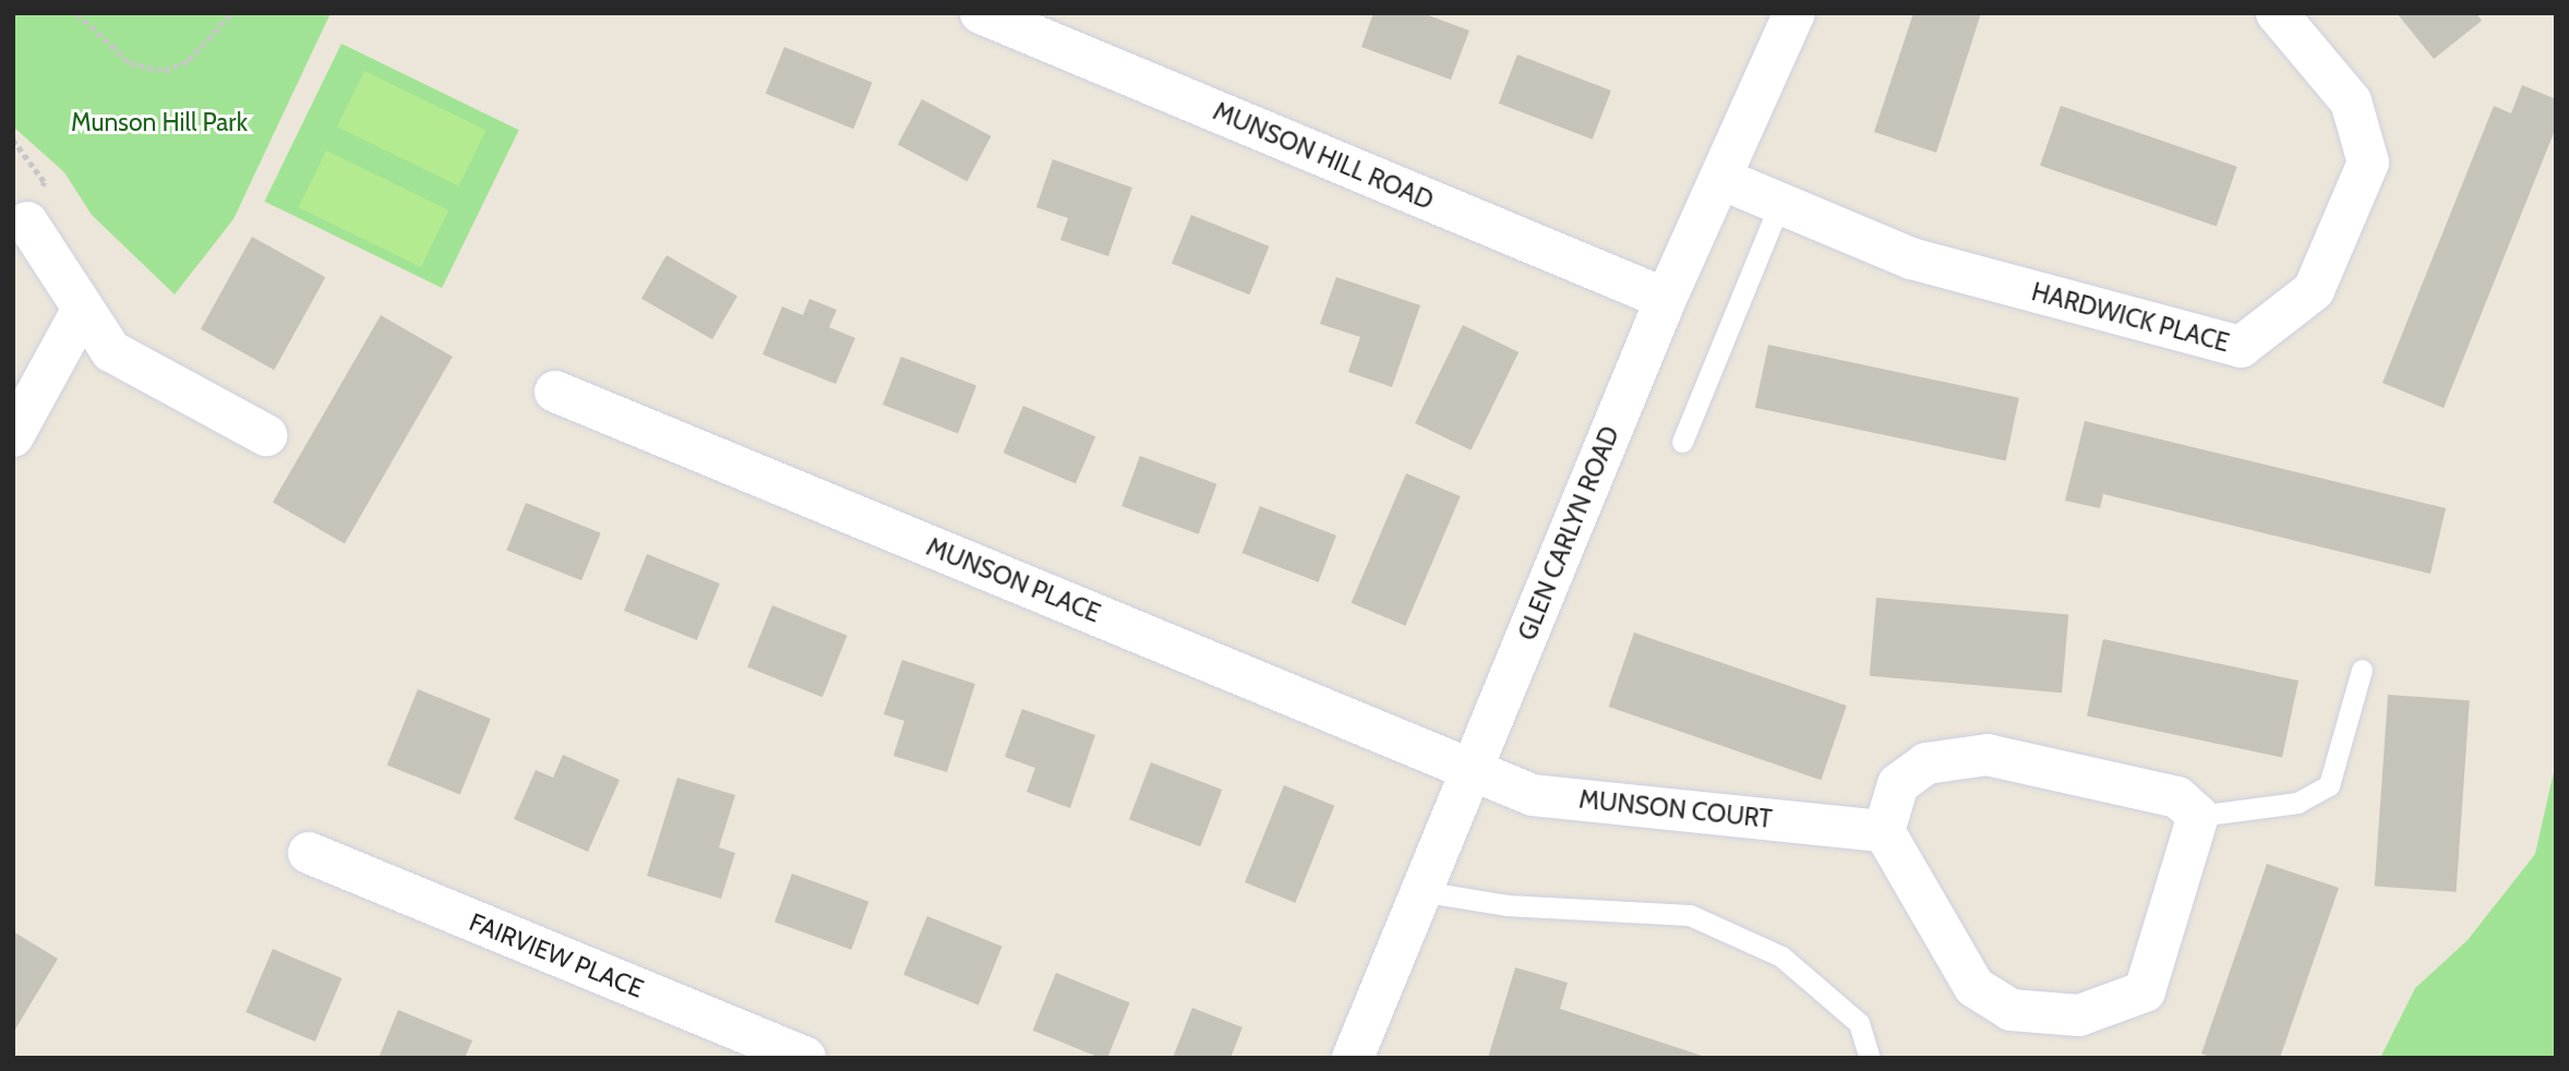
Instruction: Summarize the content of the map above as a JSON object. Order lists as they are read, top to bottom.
{
  "streets": {
    "street": [
      "MUNSON HILL ROAD",
      "HARDWICK PLACE",
      "GLEN CARLYN ROAD",
      "MUNSON PLACE",
      "MUNSON COURT",
      "FAIRVIEW PLACE"
    ]
  },
  "crossings": [
    ["MUNSON HILL ROAD", "GLEN CARLYN ROAD"],
    ["HARDWICK PLACE", "GLEN CARLYN ROAD"],
    ["GLEN CARLYN ROAD", "MUNSON PLACE"],
    ["GLEN CARLYN ROAD", "MUNSON COURT"],
    ["MUNSON PLACE", "MUNSON COURT"]
  ],
  "parks": ["Munson Hill Park"]
}
